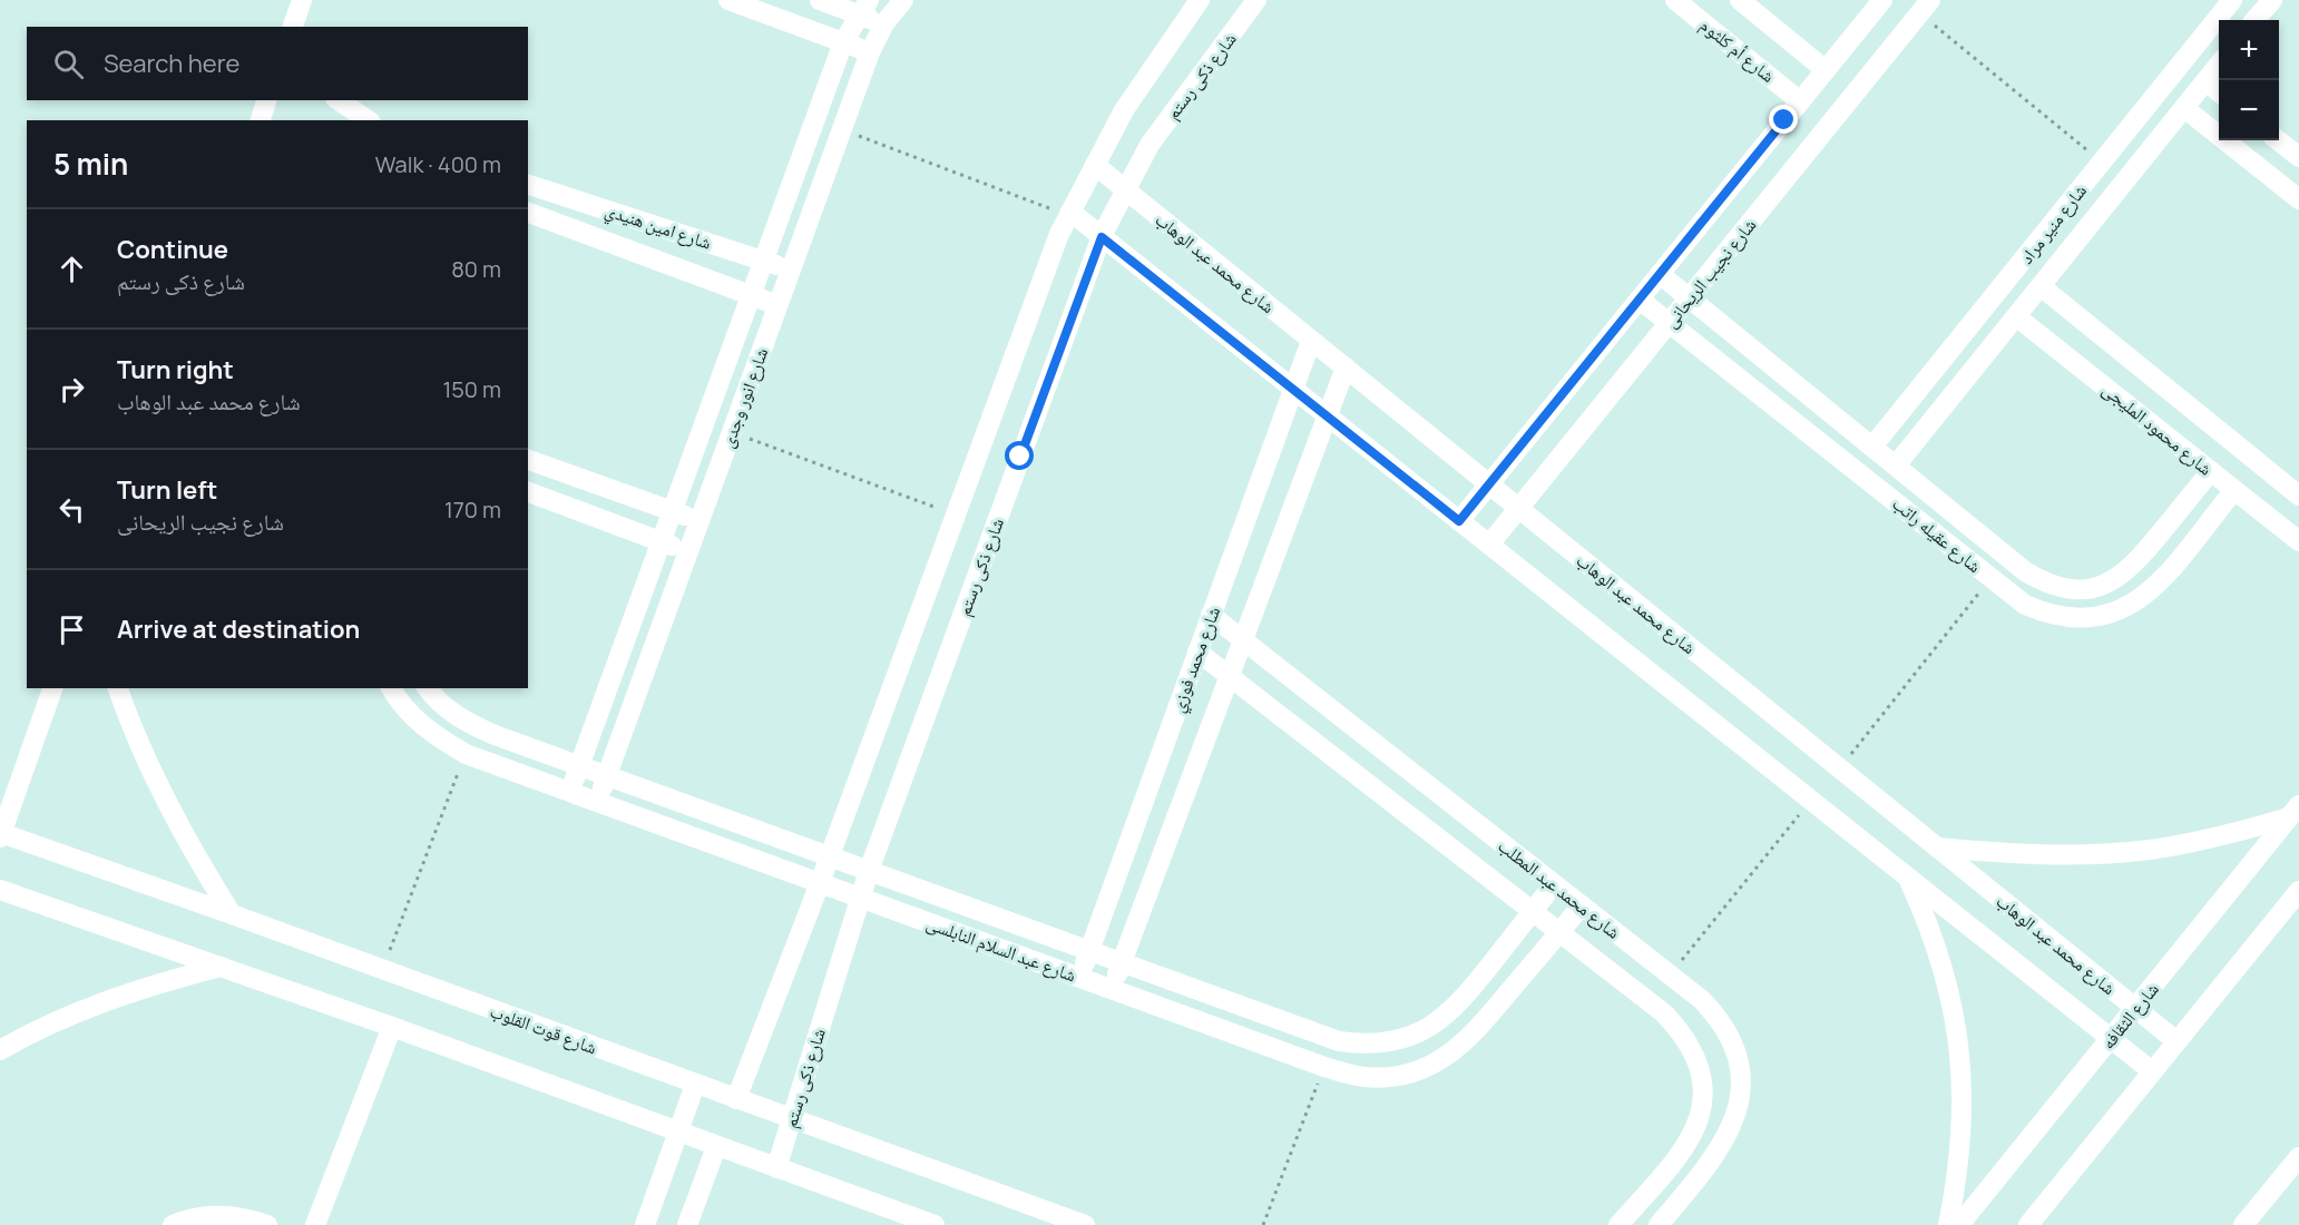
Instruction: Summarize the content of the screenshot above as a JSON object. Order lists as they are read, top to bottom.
{
  "streets": {
    "street": [
      "شارع أم كلثوم",
      "شارع ذكى رستم",
      "شارع منير مراد",
      "شارع امين هنيدي",
      "شارع محمد عبد الوهاب",
      "شارع نجيب الريحانى",
      "شارع انور وجدى",
      "شارع محمود المليجى",
      "شارع عقيله راتب",
      "شارع محمد فوزي",
      "شارع محمد عبد المطلب",
      "شارع عبد السلام النابلسى",
      "شارع الثقافه",
      "شارع قوت القلوب"
    ]
  },
  "crossings": [
    ["شارع أم كلثوم", "شارع نجيب الريحانى"],
    ["شارع ذكى رستم", "شارع محمد عبد الوهاب"],
    ["شارع ذكى رستم", "شارع عبد السلام النابلسى"],
    ["شارع ذكى رستم", "شارع قوت القلوب"],
    ["شارع منير مراد", "شارع محمود المليجى"],
    ["شارع منير مراد", "شارع عقيله راتب"],
    ["شارع امين هنيدي", "شارع انور وجدى"],
    ["شارع محمد عبد الوهاب", "شارع نجيب الريحانى"],
    ["شارع محمد عبد الوهاب", "شارع محمد فوزي"],
    ["شارع محمد عبد الوهاب", "شارع الثقافه"],
    ["شارع نجيب الريحانى", "شارع عقيله راتب"],
    ["شارع انور وجدى", "شارع عبد السلام النابلسى"],
    ["شارع محمود المليجى", "شارع عقيله راتب"],
    ["شارع محمد فوزي", "شارع محمد عبد المطلب"],
    ["شارع محمد فوزي", "شارع عبد السلام النابلسى"],
    ["شارع محمد عبد المطلب", "شارع عبد السلام النابلسى"]
  ],
  "page": {
    "map_buttons": ["+", "−"],
    "search": "Search here",
    "heading": ["5 min", "Walk · 400 m"],
    "list": [
      ["Continue", "شارع ذكى رستم", "80 m"],
      ["Turn right", "شارع محمد عبد الوهاب", "150 m"],
      ["Turn left", "شارع نجيب الريحانى", "170 m"],
      "Arrive at destination"
    ]
  }
}
